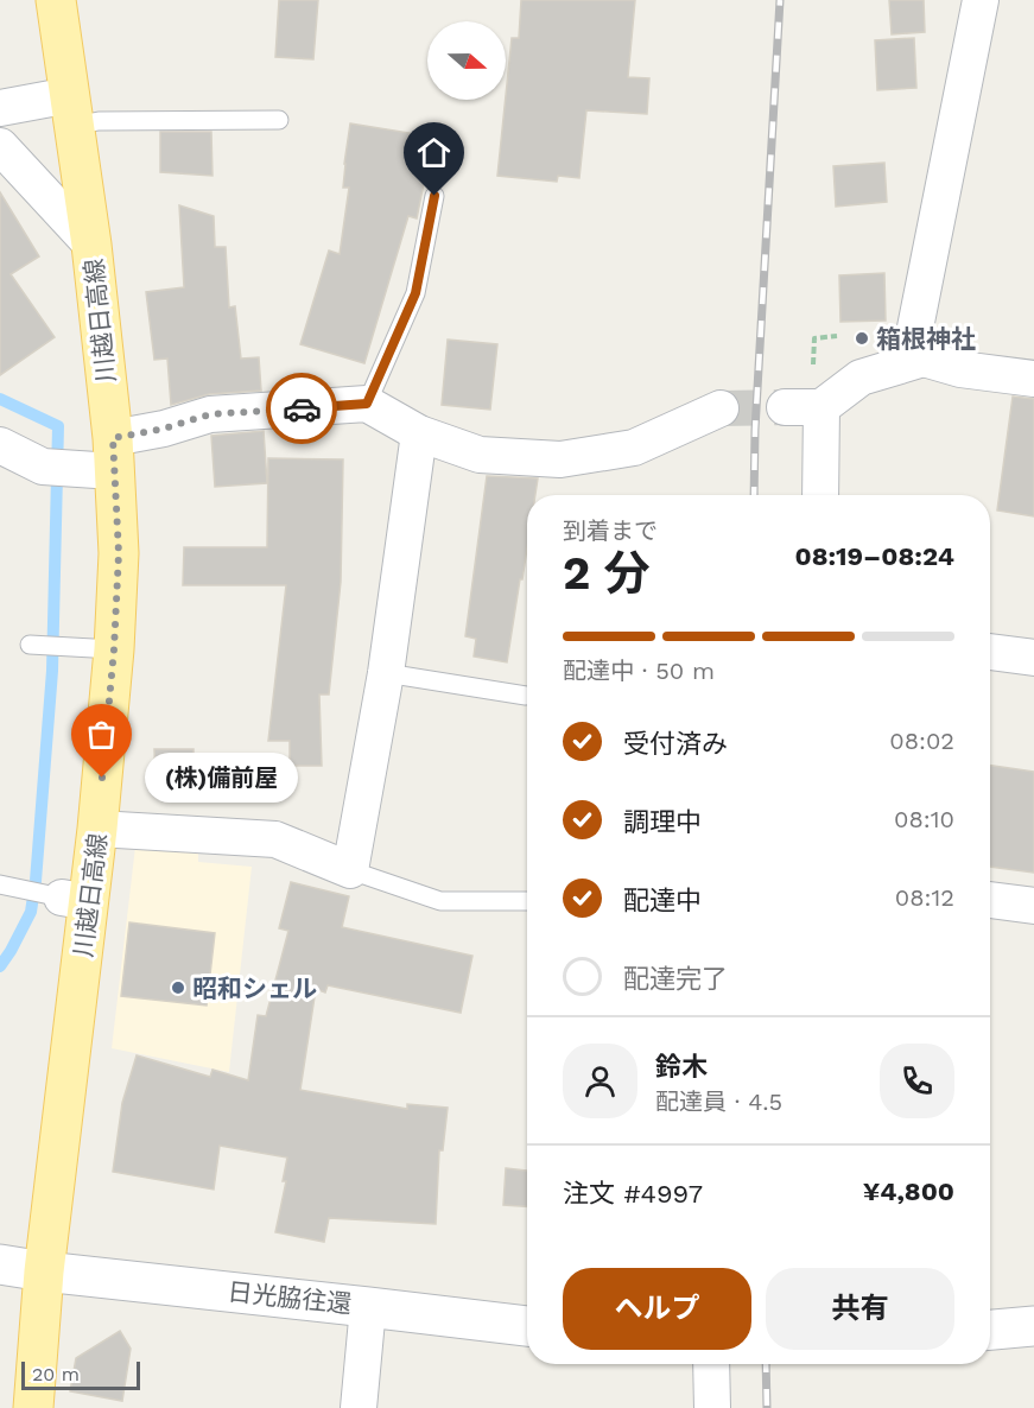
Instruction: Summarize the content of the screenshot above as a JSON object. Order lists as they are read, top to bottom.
{
  "streets": {
    "main road": ["川越日高線"],
    "street": ["日光脇往還"]
  },
  "crossings": [
    ["川越日高線", "日光脇往還"]
  ],
  "places": ["箱根神社", "(株)備前屋", "昭和シェル"],
  "scale_bar": "20 m",
  "north": "right",
  "page": {
    "heading": ["2 分", "到着まで", "08:19–08:24"],
    "panel": [
      "鈴木",
      "配達員 · 4.5",
      "注文 #4997",
      "¥4,800"
    ],
    "bar": "配達中 · 50 m",
    "list": [
      ["受付済み", "08:02"],
      ["調理中", "08:10"],
      ["配達中", "08:12"],
      "配達完了"
    ],
    "bubble": "(株)備前屋",
    "buttons": ["ヘルプ", "共有"],
    "scale": "20 m"
  }
}
